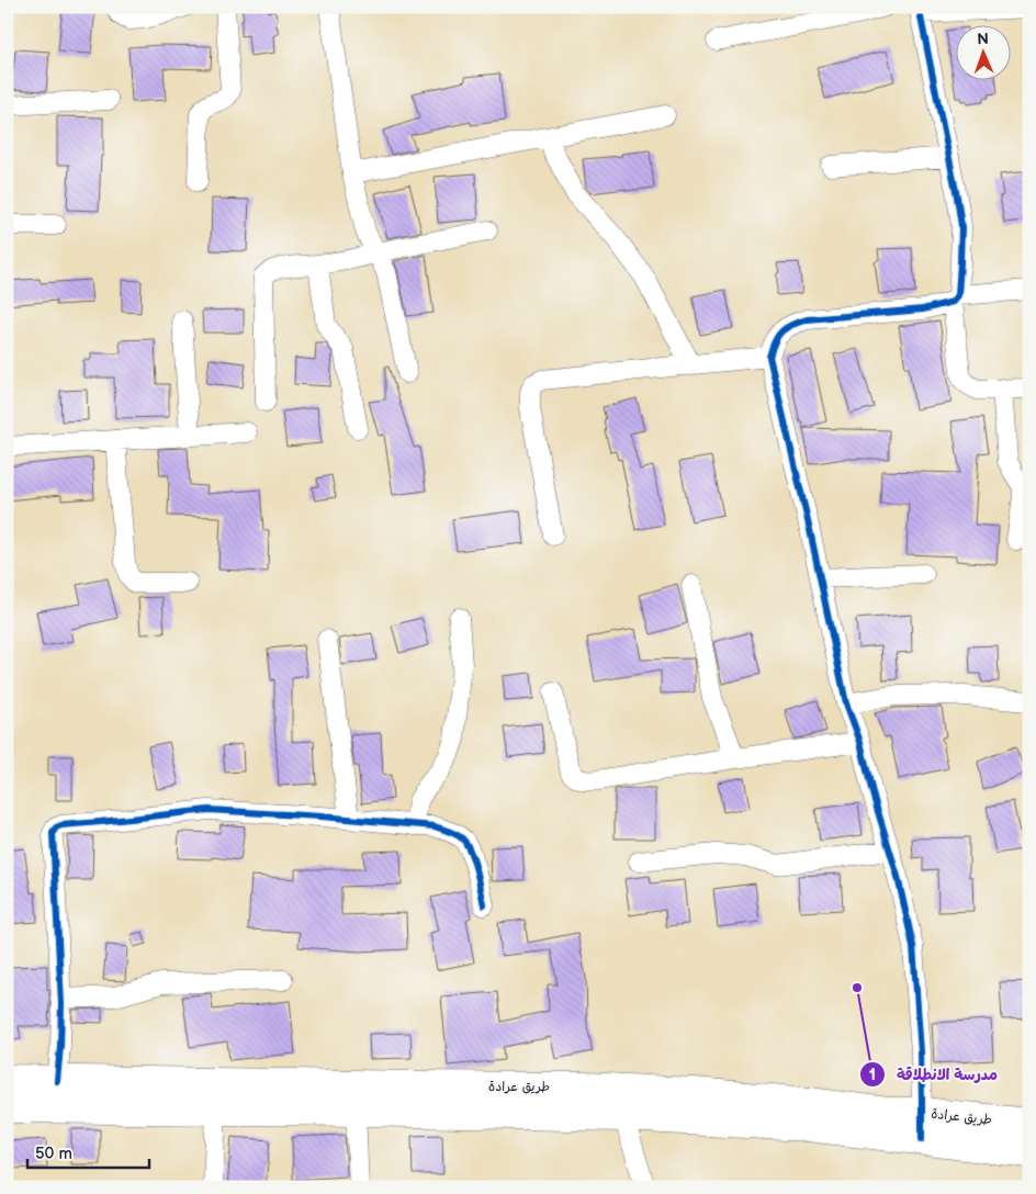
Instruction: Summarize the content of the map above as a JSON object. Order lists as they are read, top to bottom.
{
  "streets": {
    "main road": ["طريق عرادة"]
  },
  "places": ["مدرسة الانطلاقة"],
  "scale_bar": "50 m",
  "north": "top"
}
